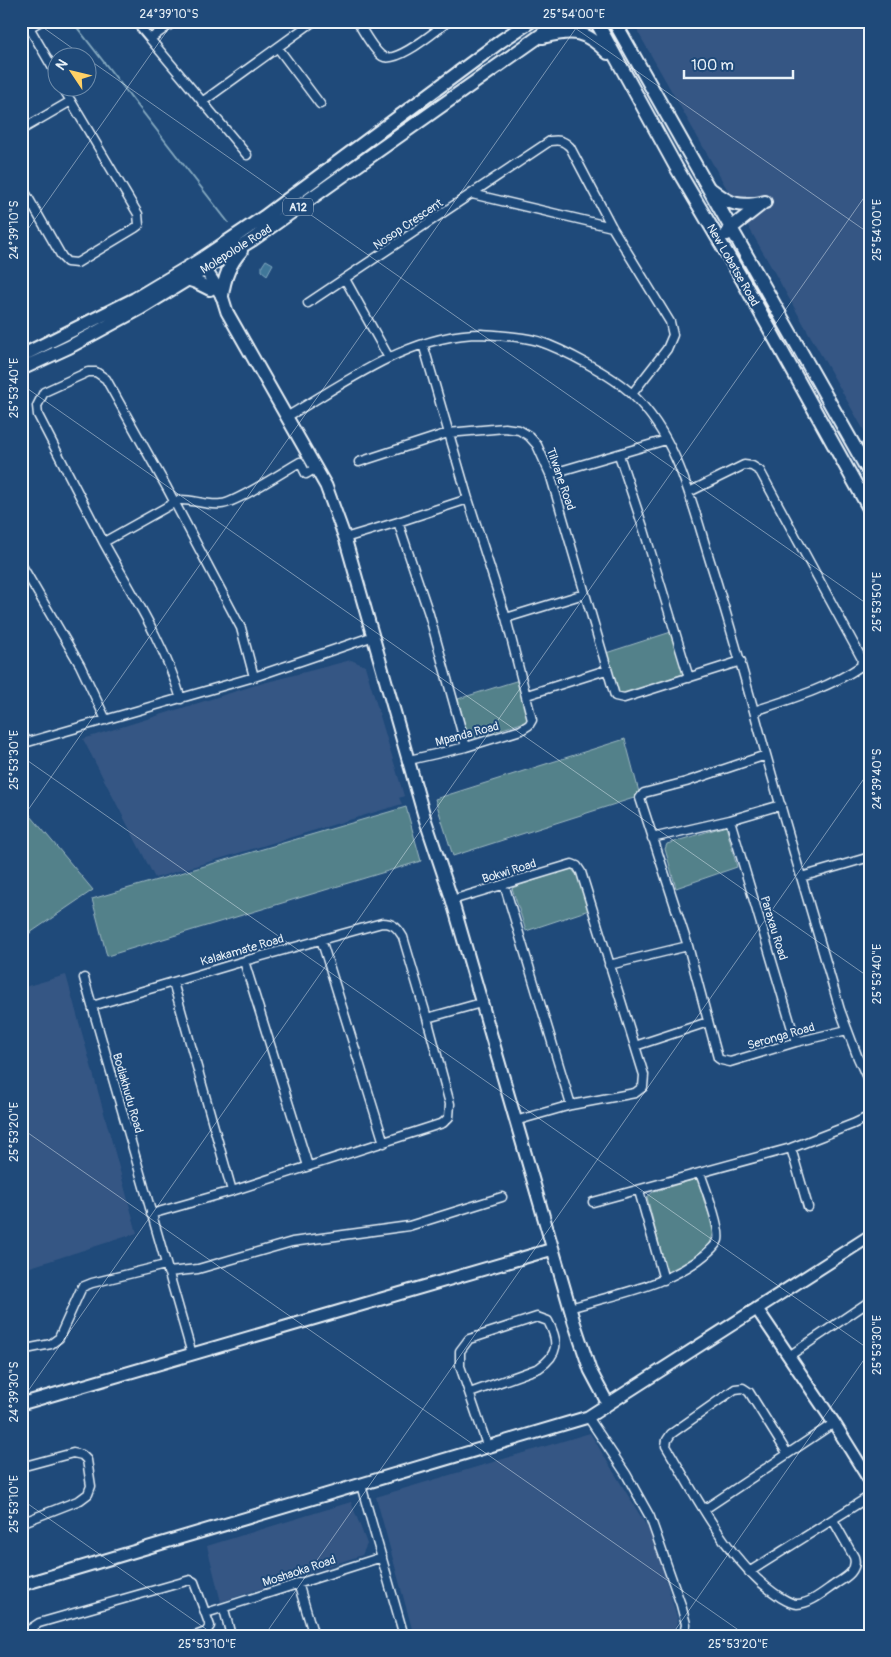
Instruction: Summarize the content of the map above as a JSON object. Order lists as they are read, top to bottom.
{
  "streets": {
    "main road": ["A12", "Molepolole Road", "New Lobatse Road"],
    "street": [
      "Nosop Crescent",
      "Tilwane Road",
      "Mpanda Road",
      "Bokwi Road",
      "Paraxau Road",
      "Kalakamate Road",
      "Seronga Road",
      "Bodiakhudu Road",
      "Moshaoka Road"
    ]
  },
  "crossings": [
    ["Paraxau Road", "Seronga Road"],
    ["Kalakamate Road", "Bodiakhudu Road"]
  ],
  "scale_bar": "100 m",
  "north": "top left",
  "coordinates": [
    "24°39'10\"S",
    "25°54'00\"E",
    "25°53'40\"E",
    "25°53'50\"E",
    "25°53'30\"E",
    "24°39'40\"S",
    "25°53'20\"E",
    "24°39'30\"S",
    "25°53'10\"E"
  ]
}
